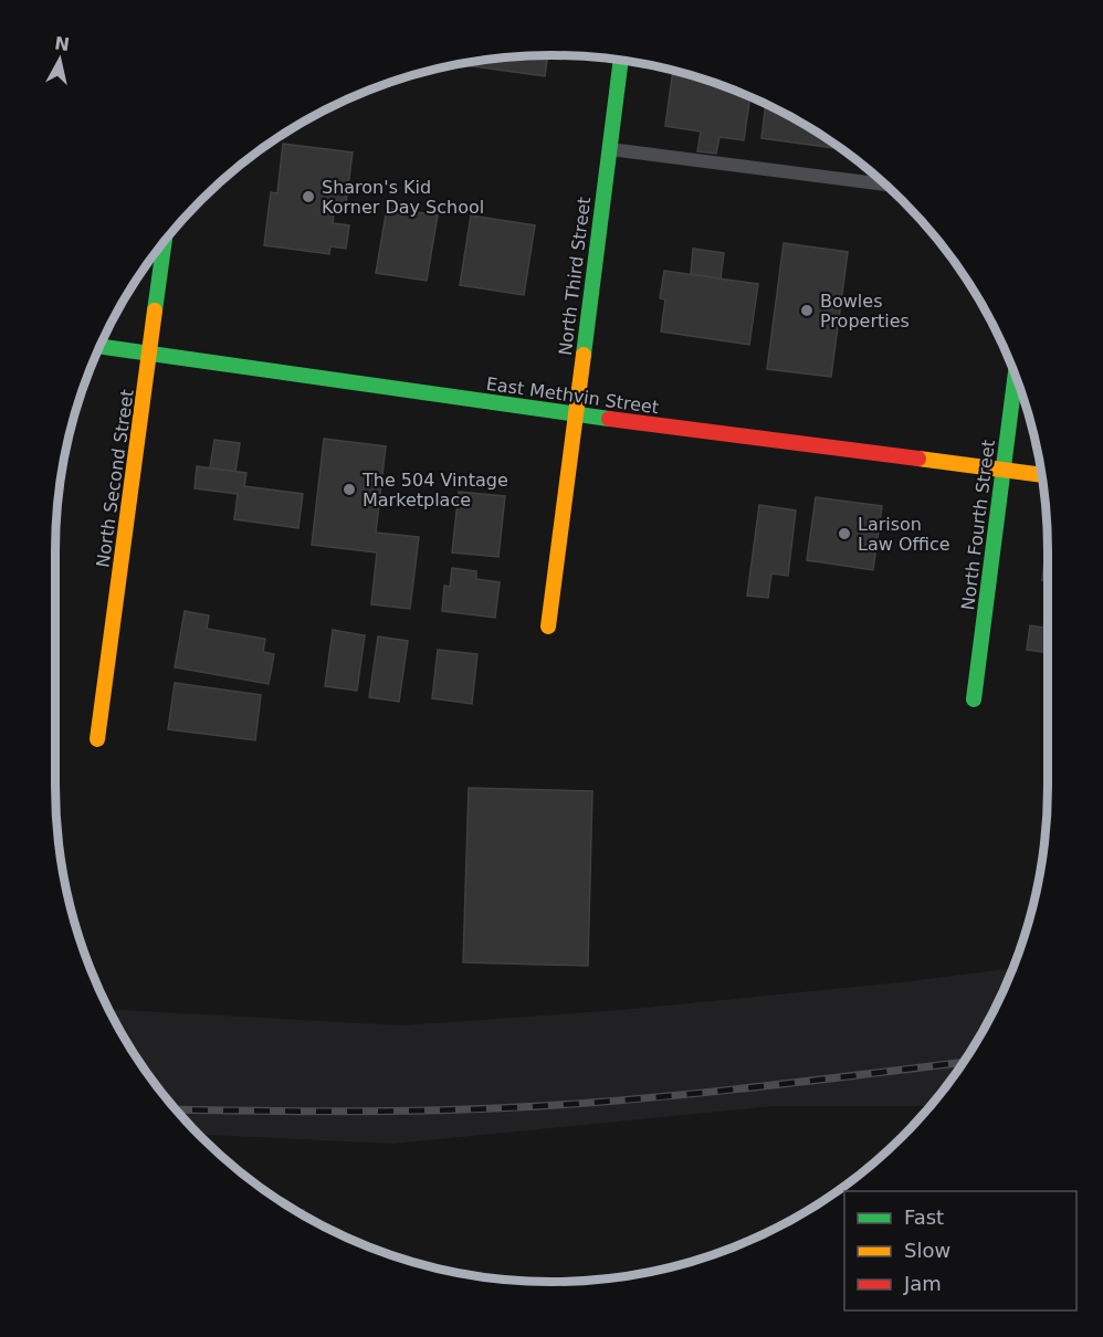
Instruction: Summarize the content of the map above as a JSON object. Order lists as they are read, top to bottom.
{
  "streets": {
    "street": [
      "North Third Street",
      "East Methvin Street",
      "North Second Street",
      "North Fourth Street"
    ]
  },
  "crossings": [
    ["North Third Street", "East Methvin Street"],
    ["East Methvin Street", "North Second Street"],
    ["East Methvin Street", "North Fourth Street"]
  ],
  "places": [
    "Sharon's Kid Korner Day School",
    "Bowles Properties",
    "The 504 Vintage Marketplace",
    "Larison Law Office"
  ],
  "legend": ["Fast", "Slow", "Jam"],
  "north": "top"
}
